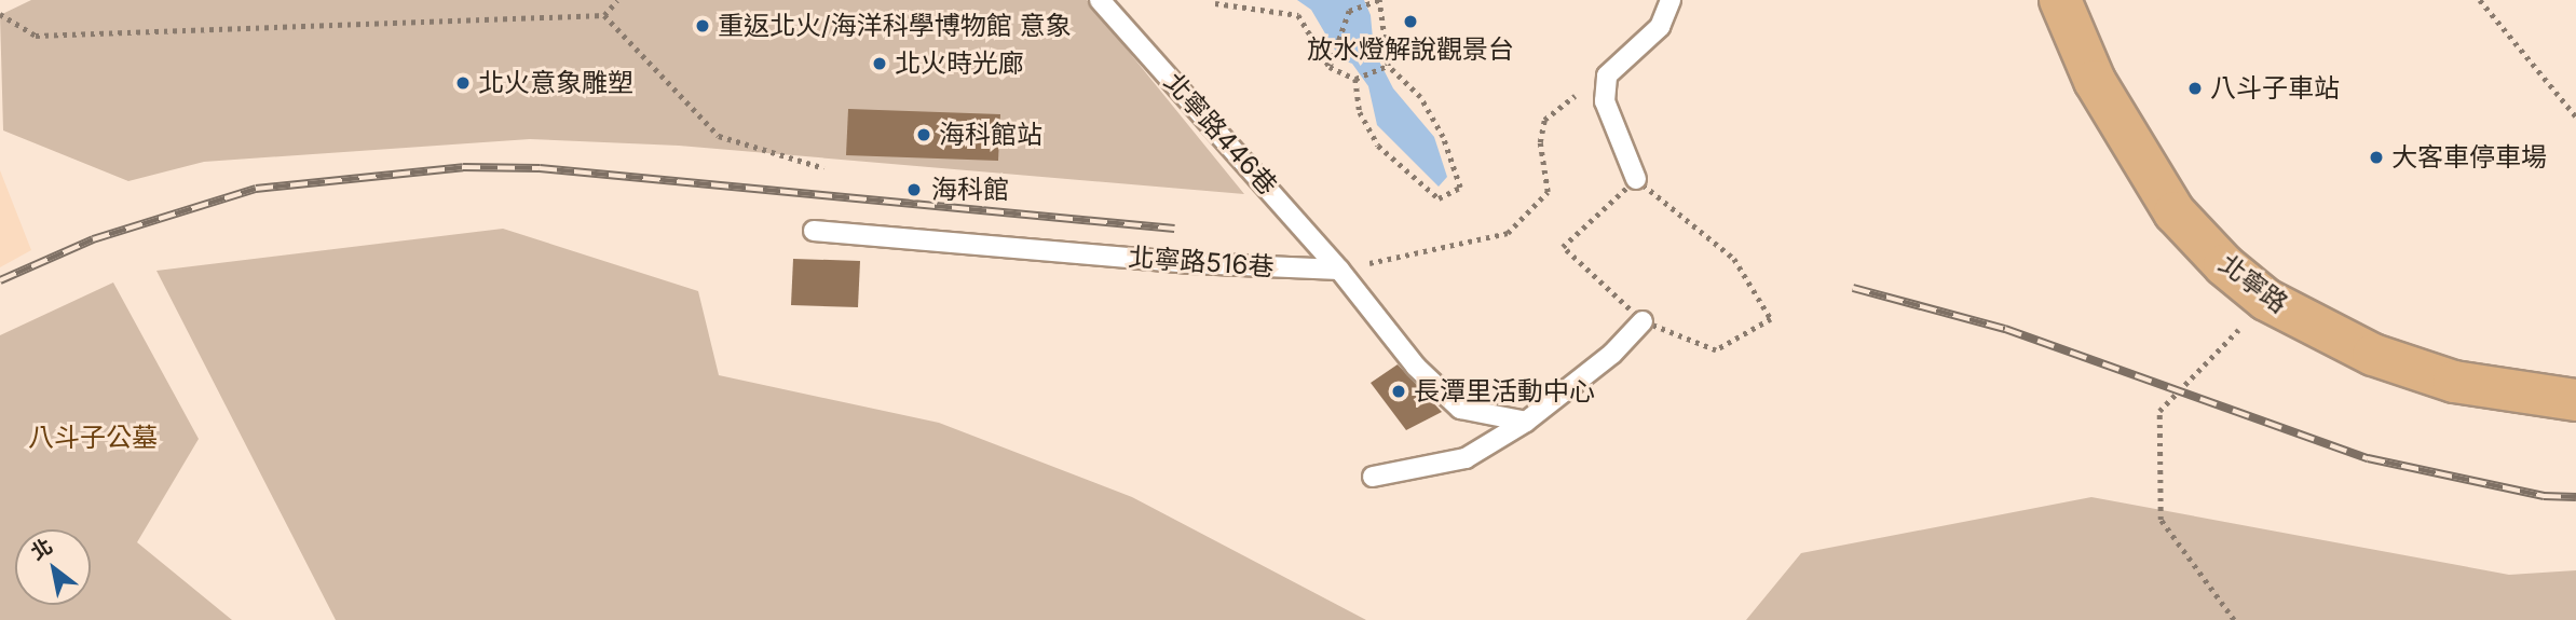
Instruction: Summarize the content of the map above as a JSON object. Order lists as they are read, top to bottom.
{
  "streets": {
    "main road": ["北寧路"],
    "lane": ["北寧路446巷", "北寧路516巷"]
  },
  "crossings": [
    ["北寧路446巷", "北寧路516巷"]
  ],
  "parks": ["八斗子公墓"],
  "places": [
    "放水燈解說觀景台",
    "重返北火/海洋科學博物館 意象",
    "北火時光廊",
    "北火意象雕塑",
    "八斗子車站",
    "海科館站",
    "大客車停車場",
    "海科館",
    "長潭里活動中心"
  ],
  "north": "top left"
}
